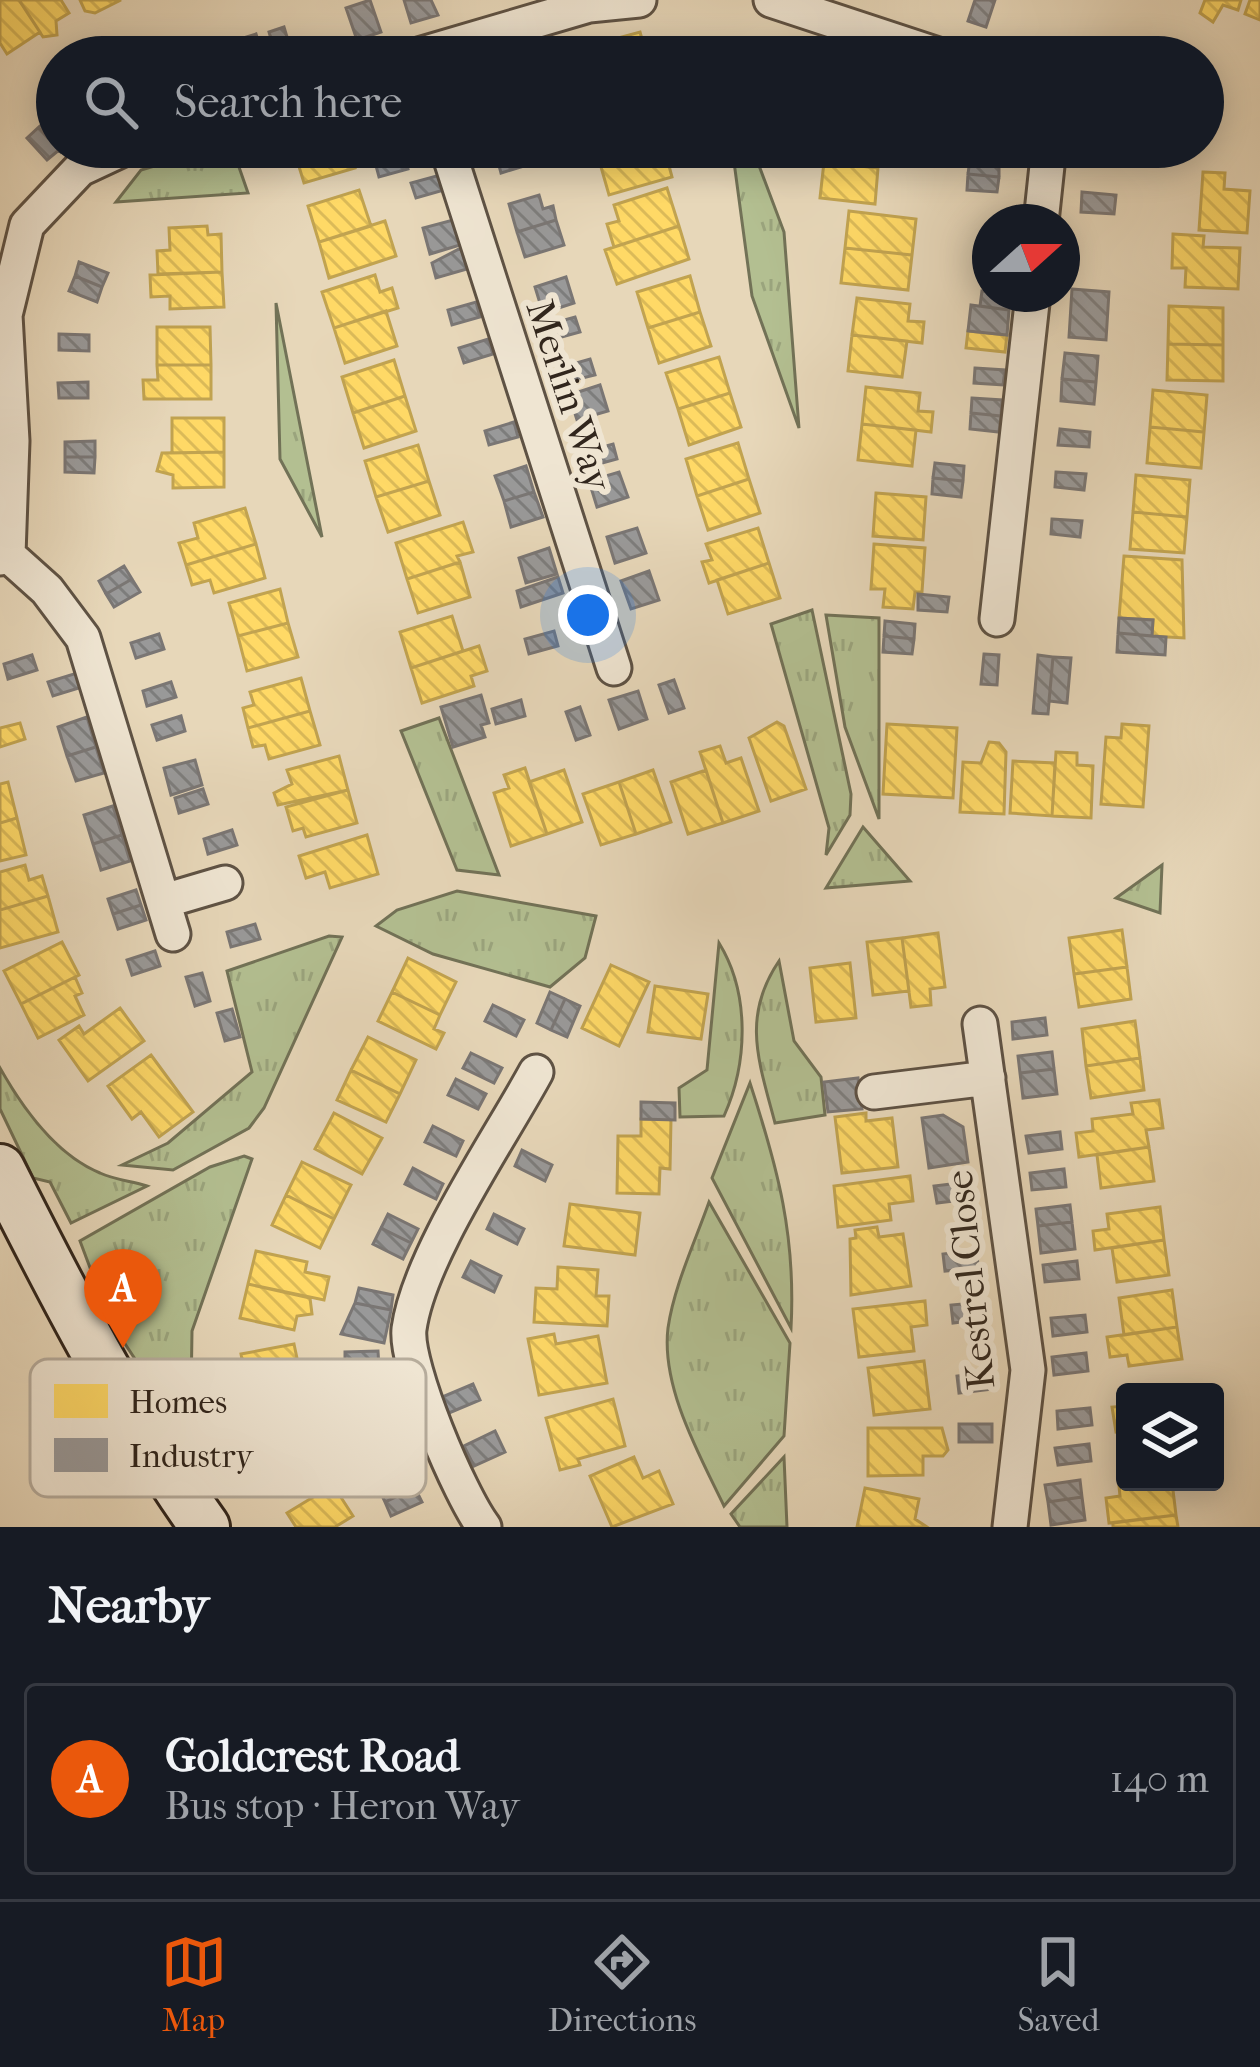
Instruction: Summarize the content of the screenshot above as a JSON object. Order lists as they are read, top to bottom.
{
  "streets": {
    "street": ["Merlin Way", "Kestrel Close"]
  },
  "legend": ["Homes", "Industry"],
  "north": "right",
  "page": {
    "search": "Search here",
    "pins": "A",
    "heading": "Nearby",
    "list": [
      {
        "mark": "A",
        "name": "Goldcrest Road",
        "note": "Bus stop · Heron Way",
        "value": "140 m"
      }
    ],
    "nav": ["Map", "Directions", "Saved"]
  }
}
